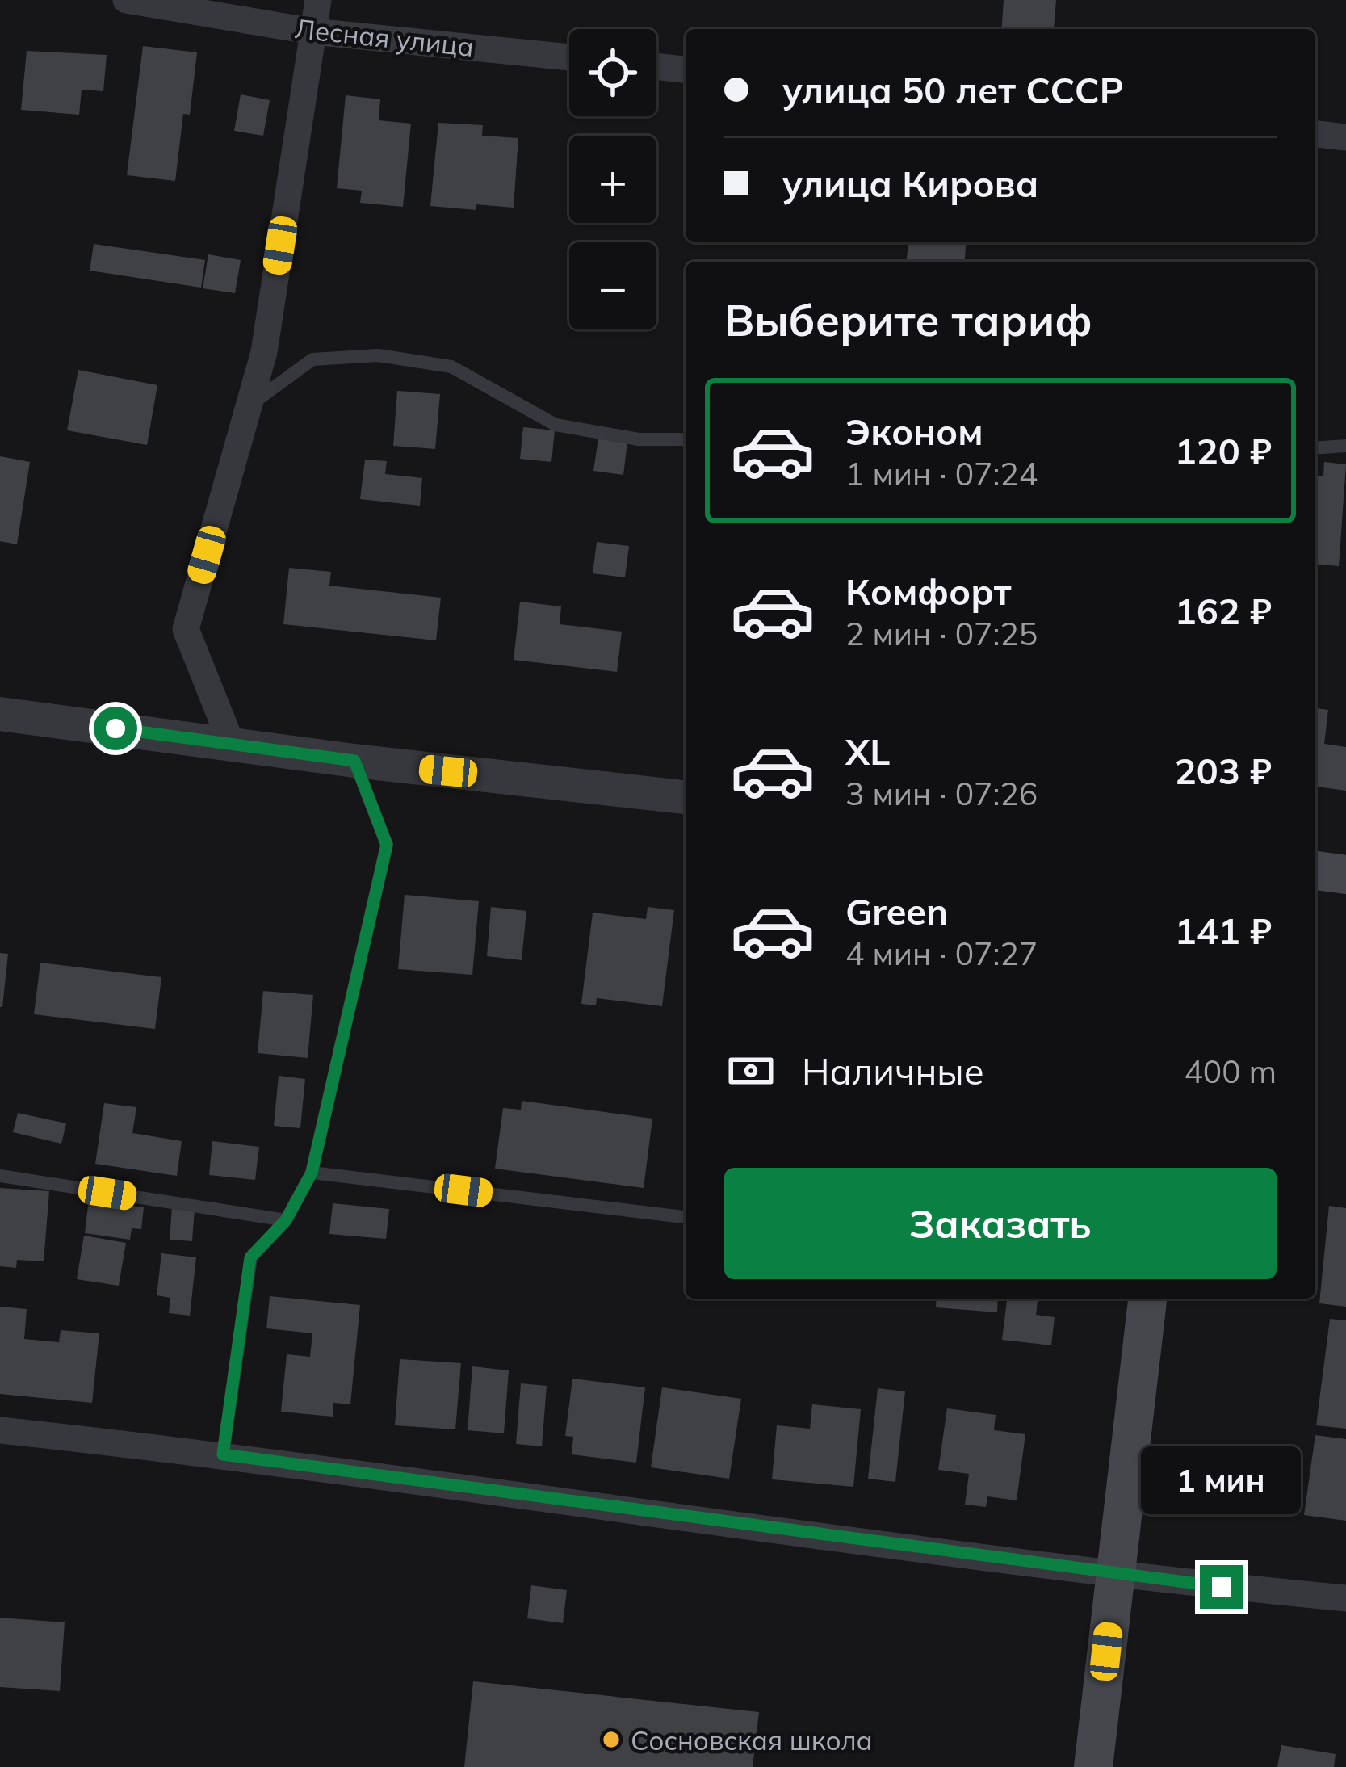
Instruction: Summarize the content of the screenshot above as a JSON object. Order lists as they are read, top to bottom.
{
  "streets": {
    "street": ["Лесная улица"]
  },
  "places": ["Сосновская школа"],
  "page": {
    "map_buttons": ["+", "−"],
    "banner": ["улица 50 лет СССР", "улица Кирова"],
    "heading": "Выберите тариф",
    "list": [
      {
        "name": "Эконом",
        "note": "1 мин · 07:24",
        "value": "120 ₽"
      },
      {
        "name": "Комфорт",
        "note": "2 мин · 07:25",
        "value": "162 ₽"
      },
      {
        "name": "XL",
        "note": "3 мин · 07:26",
        "value": "203 ₽"
      },
      {
        "name": "Green",
        "note": "4 мин · 07:27",
        "value": "141 ₽"
      }
    ],
    "pay": ["Наличные", "400 m"],
    "buttons": "Заказать",
    "bubble": "1 мин"
  }
}
